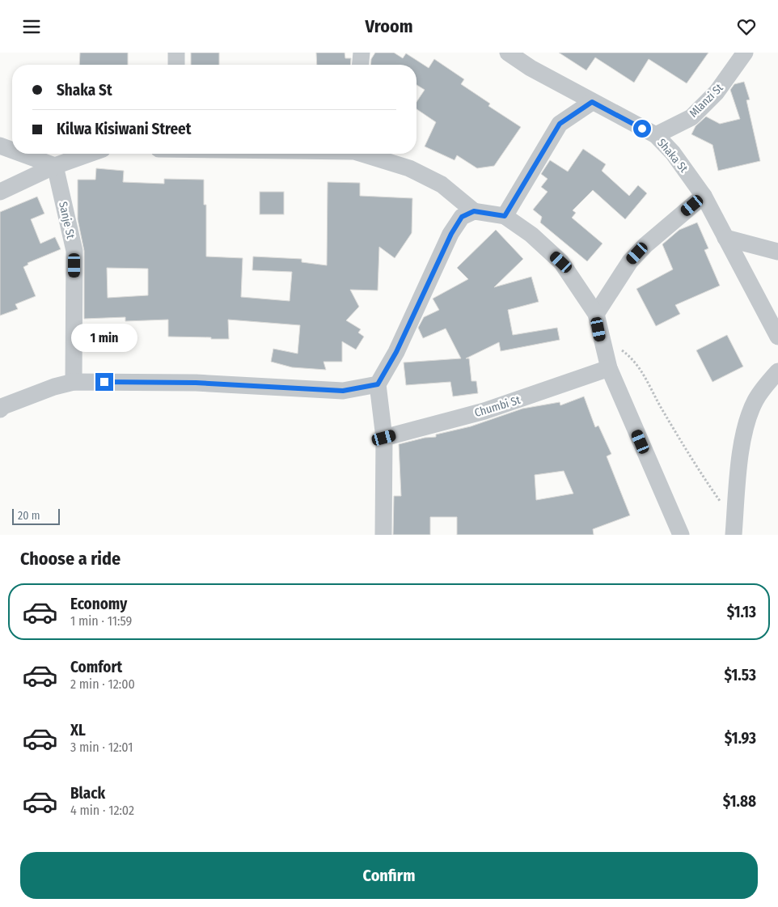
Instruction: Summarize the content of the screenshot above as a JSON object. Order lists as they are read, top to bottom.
{
  "streets": {
    "street": [
      "Mlanzi St",
      "Shaka St",
      "Sanje St",
      "Chumbi St"
    ]
  },
  "crossings": [
    ["Mlanzi St", "Shaka St"]
  ],
  "scale_bar": "20 m",
  "page": {
    "header": "Vroom",
    "banner": ["Shaka St", "Kilwa Kisiwani Street"],
    "bubble": "1 min",
    "scale": "20 m",
    "heading": "Choose a ride",
    "list": [
      {
        "name": "Economy",
        "note": "1 min · 11:59",
        "value": "$1.13"
      },
      {
        "name": "Comfort",
        "note": "2 min · 12:00",
        "value": "$1.53"
      },
      {
        "name": "XL",
        "note": "3 min · 12:01",
        "value": "$1.93"
      },
      {
        "name": "Black",
        "note": "4 min · 12:02",
        "value": "$1.88"
      }
    ],
    "buttons": "Confirm"
  }
}
